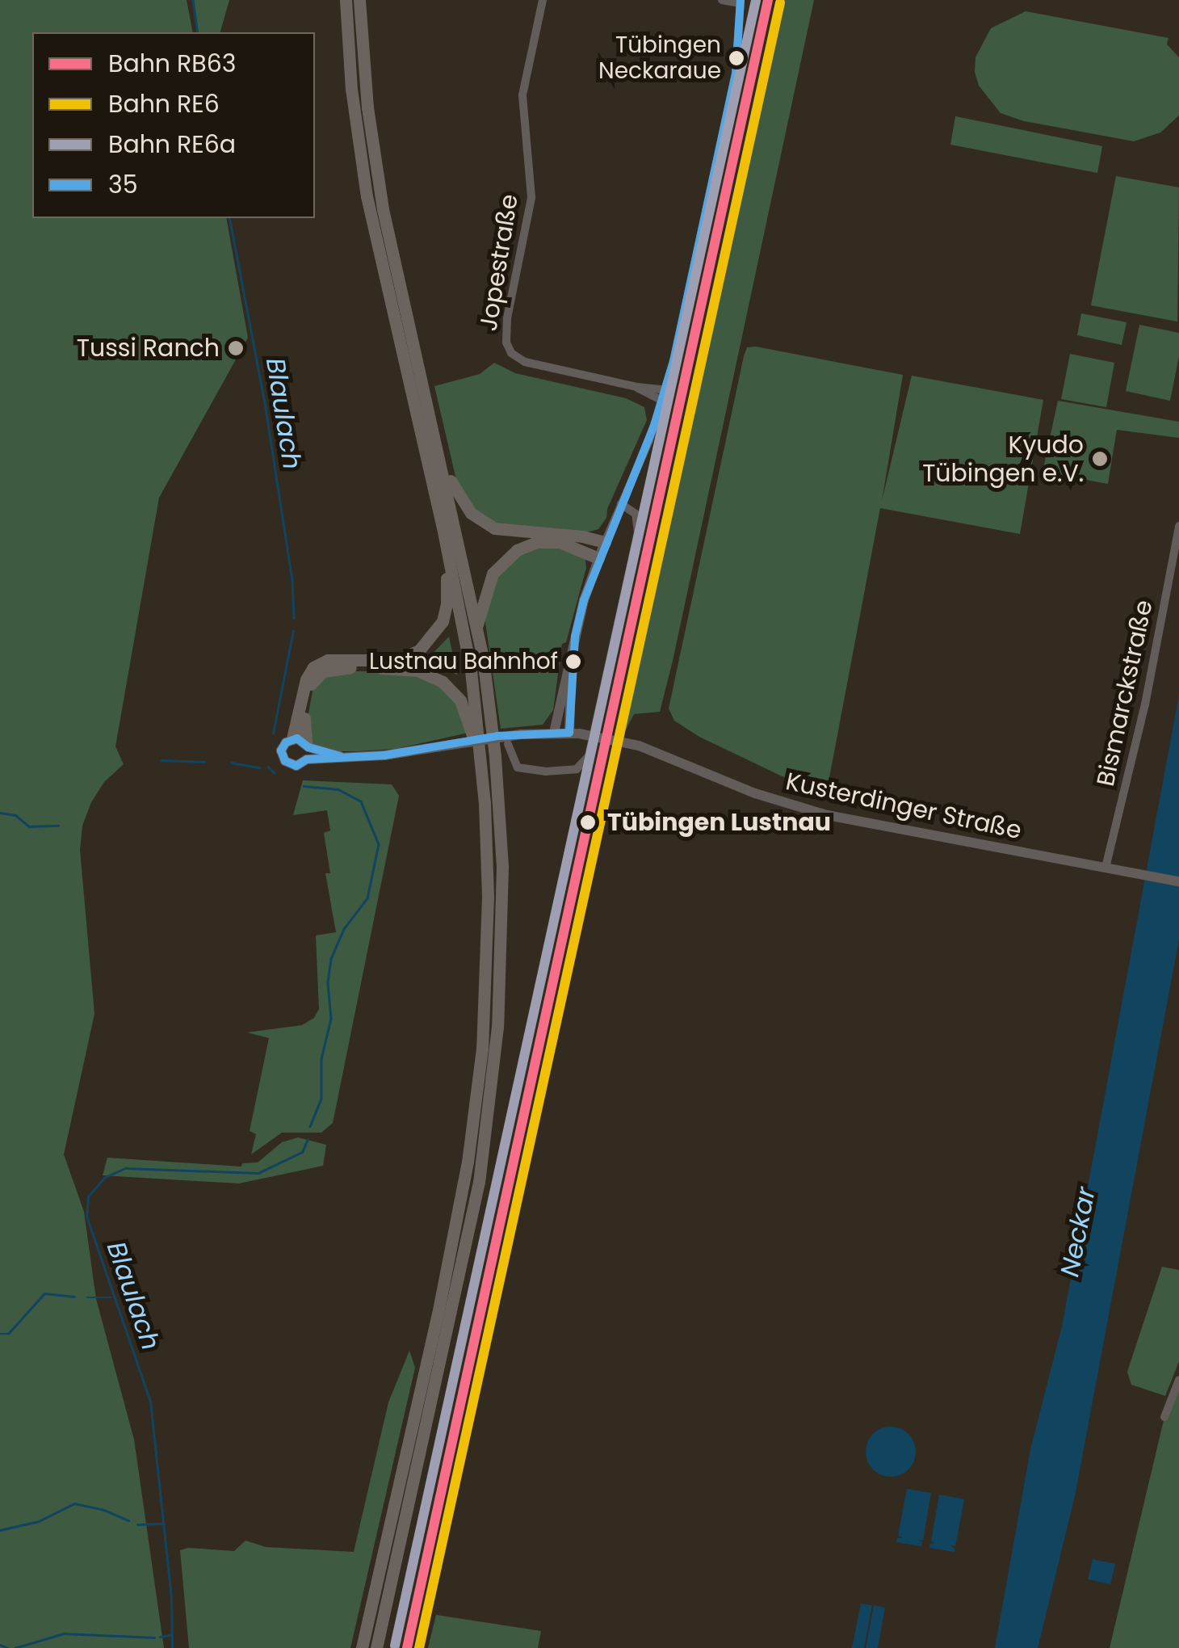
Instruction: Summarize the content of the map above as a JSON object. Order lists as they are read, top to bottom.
{
  "streets": {
    "street": ["Jopestraße", "Bismarckstraße", "Kusterdinger Straße"]
  },
  "crossings": [
    ["Bismarckstraße", "Kusterdinger Straße"]
  ],
  "water": ["Blaulach", "Neckar"],
  "places": [
    "Tübingen Neckaraue",
    "Tussi Ranch",
    "Kyudo Tübingen e.V.",
    "Lustnau Bahnhof",
    "Tübingen Lustnau"
  ],
  "lines": [
    "rail line RB63",
    "rail line RE6a",
    "transit line 35",
    "rail line RE6"
  ],
  "legend": [
    "Bahn RB63",
    "Bahn RE6",
    "Bahn RE6a",
    "35"
  ]
}
